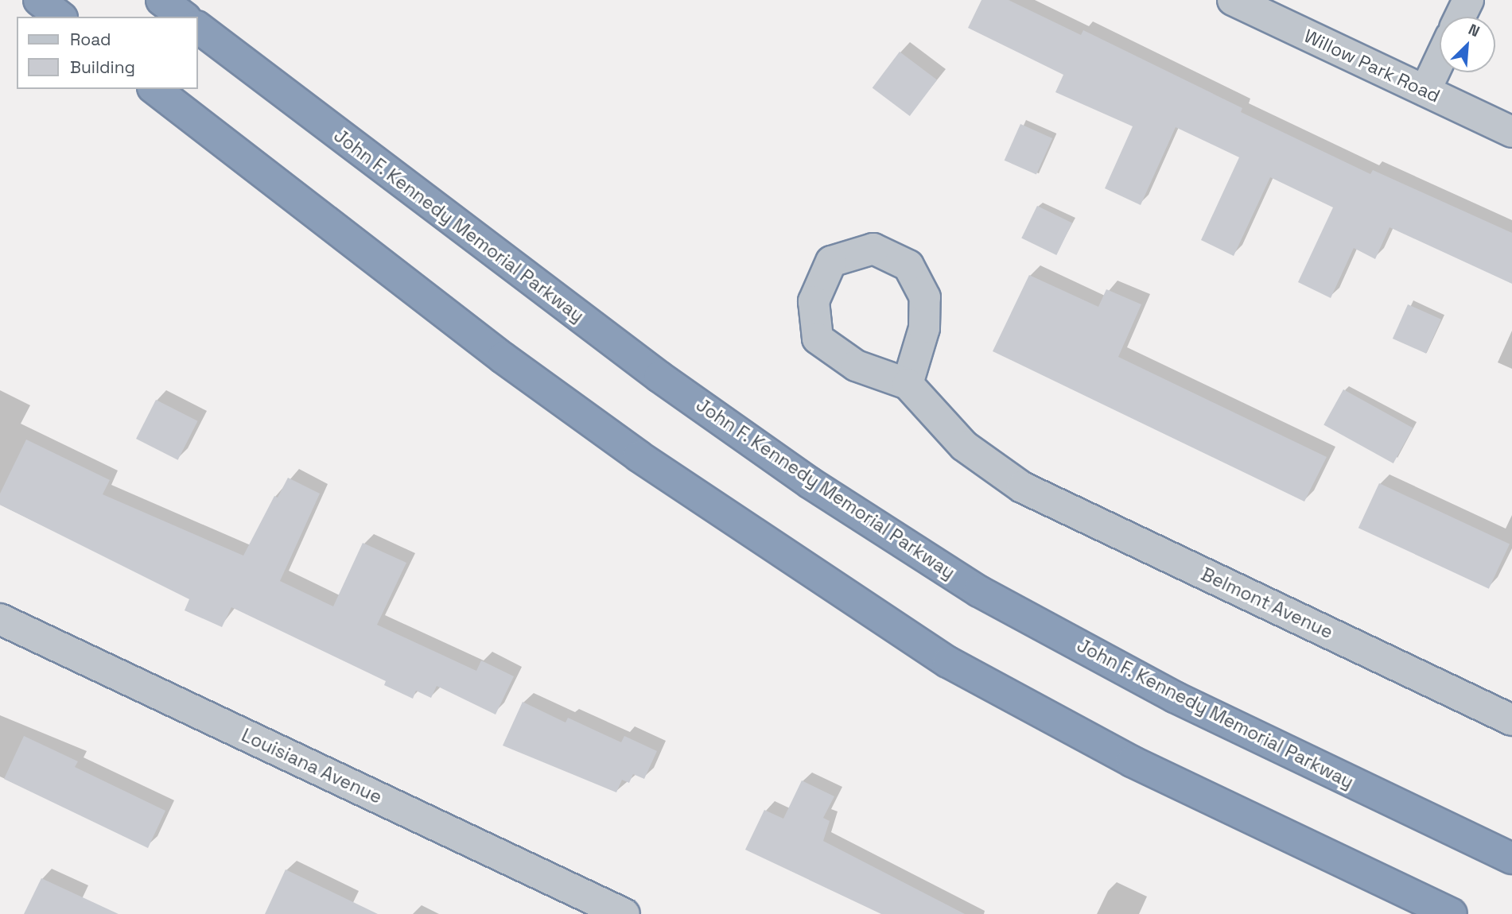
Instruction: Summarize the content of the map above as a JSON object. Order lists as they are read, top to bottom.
{
  "streets": {
    "highway": ["John F. Kennedy Memorial Parkway"],
    "street": ["Willow Park Road", "Belmont Avenue", "Louisiana Avenue"]
  },
  "legend": ["Road", "Building"],
  "north": "top right"
}
